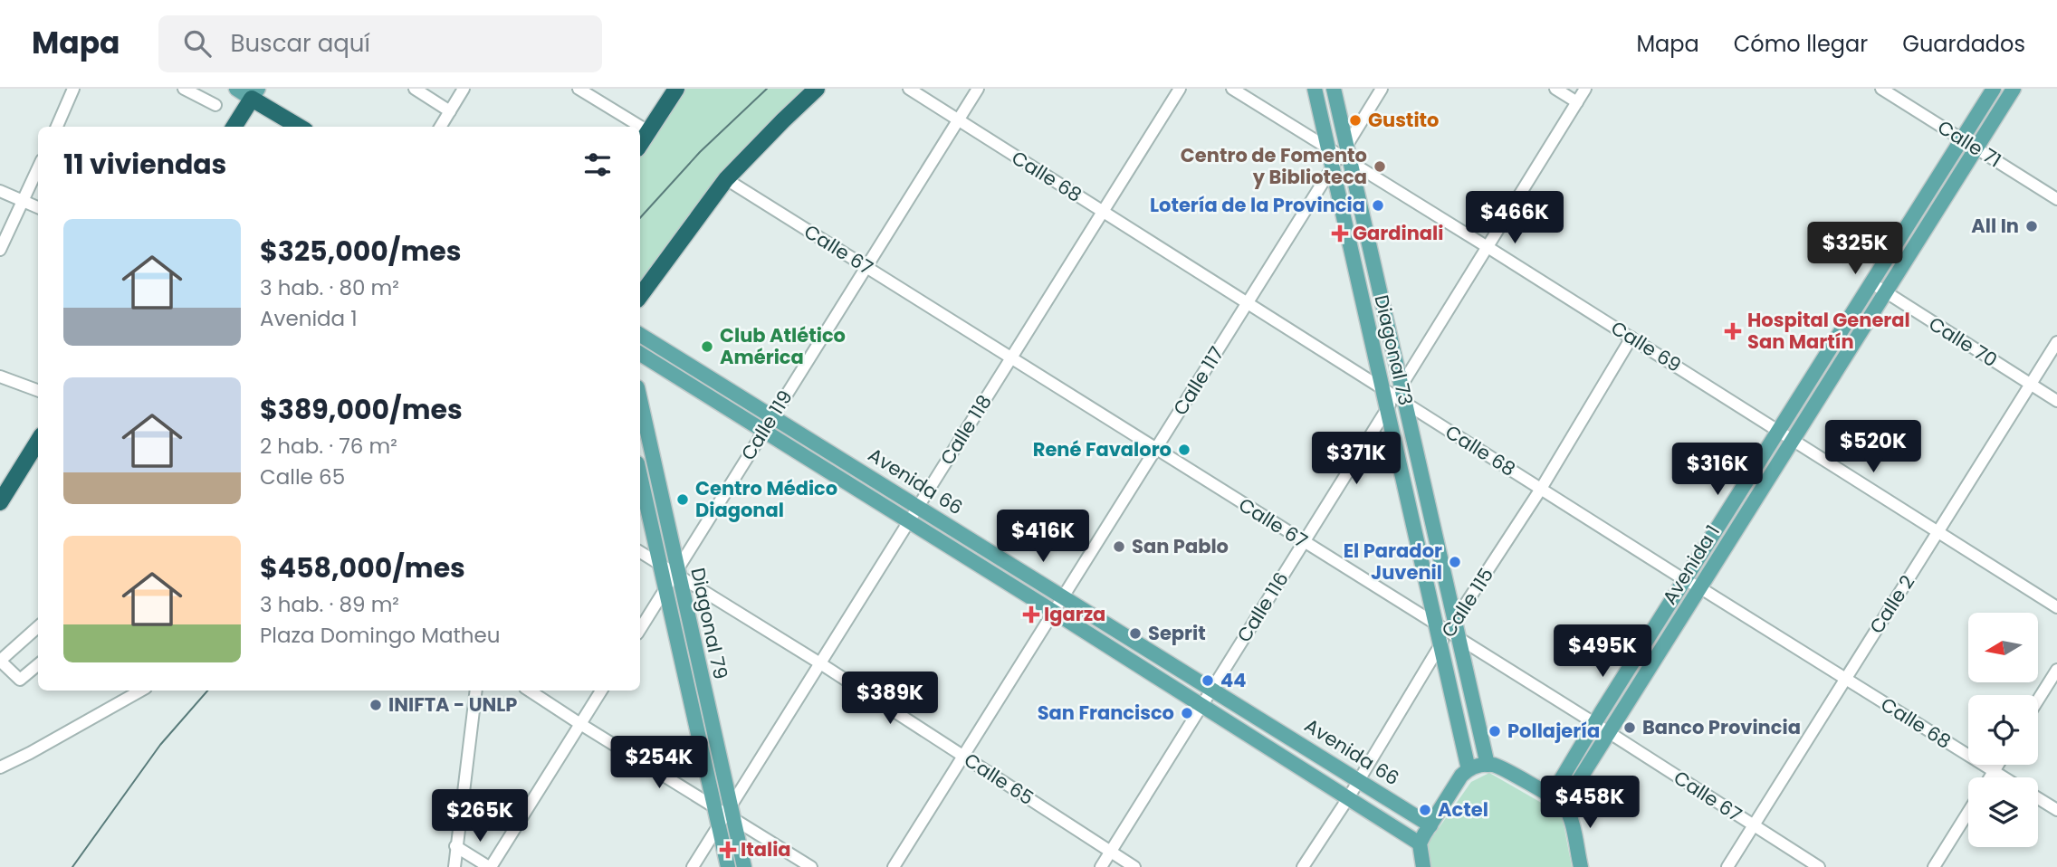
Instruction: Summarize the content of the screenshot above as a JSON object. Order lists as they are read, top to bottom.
{
  "streets": {
    "main road": [
      "Diagonal 73",
      "Avenida 66",
      "Avenida 1",
      "Diagonal 79"
    ],
    "street": [
      "Calle 71",
      "Calle 68",
      "Calle 67",
      "Calle 70",
      "Calle 69",
      "Calle 117",
      "Calle 119",
      "Calle 118",
      "Calle 115",
      "Calle 2",
      "Calle 116",
      "Calle 65"
    ]
  },
  "crossings": [
    ["Calle 71", "Avenida 1"],
    ["Calle 68", "Diagonal 73"],
    ["Calle 68", "Calle 117"],
    ["Calle 68", "Calle 119"],
    ["Calle 68", "Calle 118"],
    ["Calle 68", "Avenida 1"],
    ["Calle 68", "Calle 115"],
    ["Calle 68", "Calle 2"],
    ["Calle 68", "Calle 116"],
    ["Calle 67", "Diagonal 73"],
    ["Calle 67", "Calle 117"],
    ["Calle 67", "Calle 119"],
    ["Calle 67", "Calle 118"],
    ["Calle 67", "Avenida 1"],
    ["Calle 67", "Calle 115"],
    ["Calle 67", "Calle 2"],
    ["Calle 67", "Calle 116"],
    ["Calle 70", "Avenida 1"],
    ["Calle 70", "Calle 2"],
    ["Calle 69", "Diagonal 73"],
    ["Calle 69", "Calle 117"],
    ["Calle 69", "Avenida 1"],
    ["Calle 69", "Calle 115"],
    ["Calle 69", "Calle 2"],
    ["Calle 69", "Calle 116"],
    ["Diagonal 73", "Calle 117"],
    ["Diagonal 73", "Calle 115"],
    ["Diagonal 73", "Calle 116"],
    ["Calle 117", "Avenida 66"],
    ["Calle 117", "Calle 65"],
    ["Calle 119", "Avenida 66"],
    ["Calle 119", "Diagonal 79"],
    ["Calle 119", "Calle 65"],
    ["Calle 118", "Avenida 66"],
    ["Calle 118", "Diagonal 79"],
    ["Calle 118", "Calle 65"],
    ["Avenida 66", "Calle 115"],
    ["Avenida 66", "Calle 116"],
    ["Calle 116", "Calle 65"],
    ["Diagonal 79", "Calle 65"]
  ],
  "places": {
    "other": [
      "Gustito",
      "Centro de Fomento y Biblioteca",
      "Lotería de la Provincia",
      "All In",
      "Club Atlético América",
      "René Favaloro",
      "Centro Médico Diagonal",
      "San Pablo",
      "El Parador Juvenil",
      "Seprit",
      "44",
      "INIFTA - UNLP",
      "San Francisco",
      "Banco Provincia",
      "Pollajería",
      "Actel"
    ],
    "health": [
      "Gardinali",
      "Hospital General San Martín",
      "Igarza",
      "Italia"
    ]
  },
  "north": "left",
  "page": {
    "header": "Mapa",
    "search": "Buscar aquí",
    "nav": ["Mapa", "Cómo llegar", "Guardados"],
    "heading": "11 viviendas",
    "price": [
      "$466K",
      "$325K",
      "$520K",
      "$371K",
      "$316K",
      "$416K",
      "$495K",
      "$389K",
      "$254K",
      "$458K",
      "$265K"
    ],
    "list": [
      {
        "name": "$325,000/mes",
        "note": "3 hab. · 80 m² · Avenida 1"
      },
      {
        "name": "$389,000/mes",
        "note": "2 hab. · 76 m² · Calle 65"
      },
      {
        "name": "$458,000/mes",
        "note": "3 hab. · 89 m² · Plaza Domingo Matheu"
      }
    ]
  }
}
